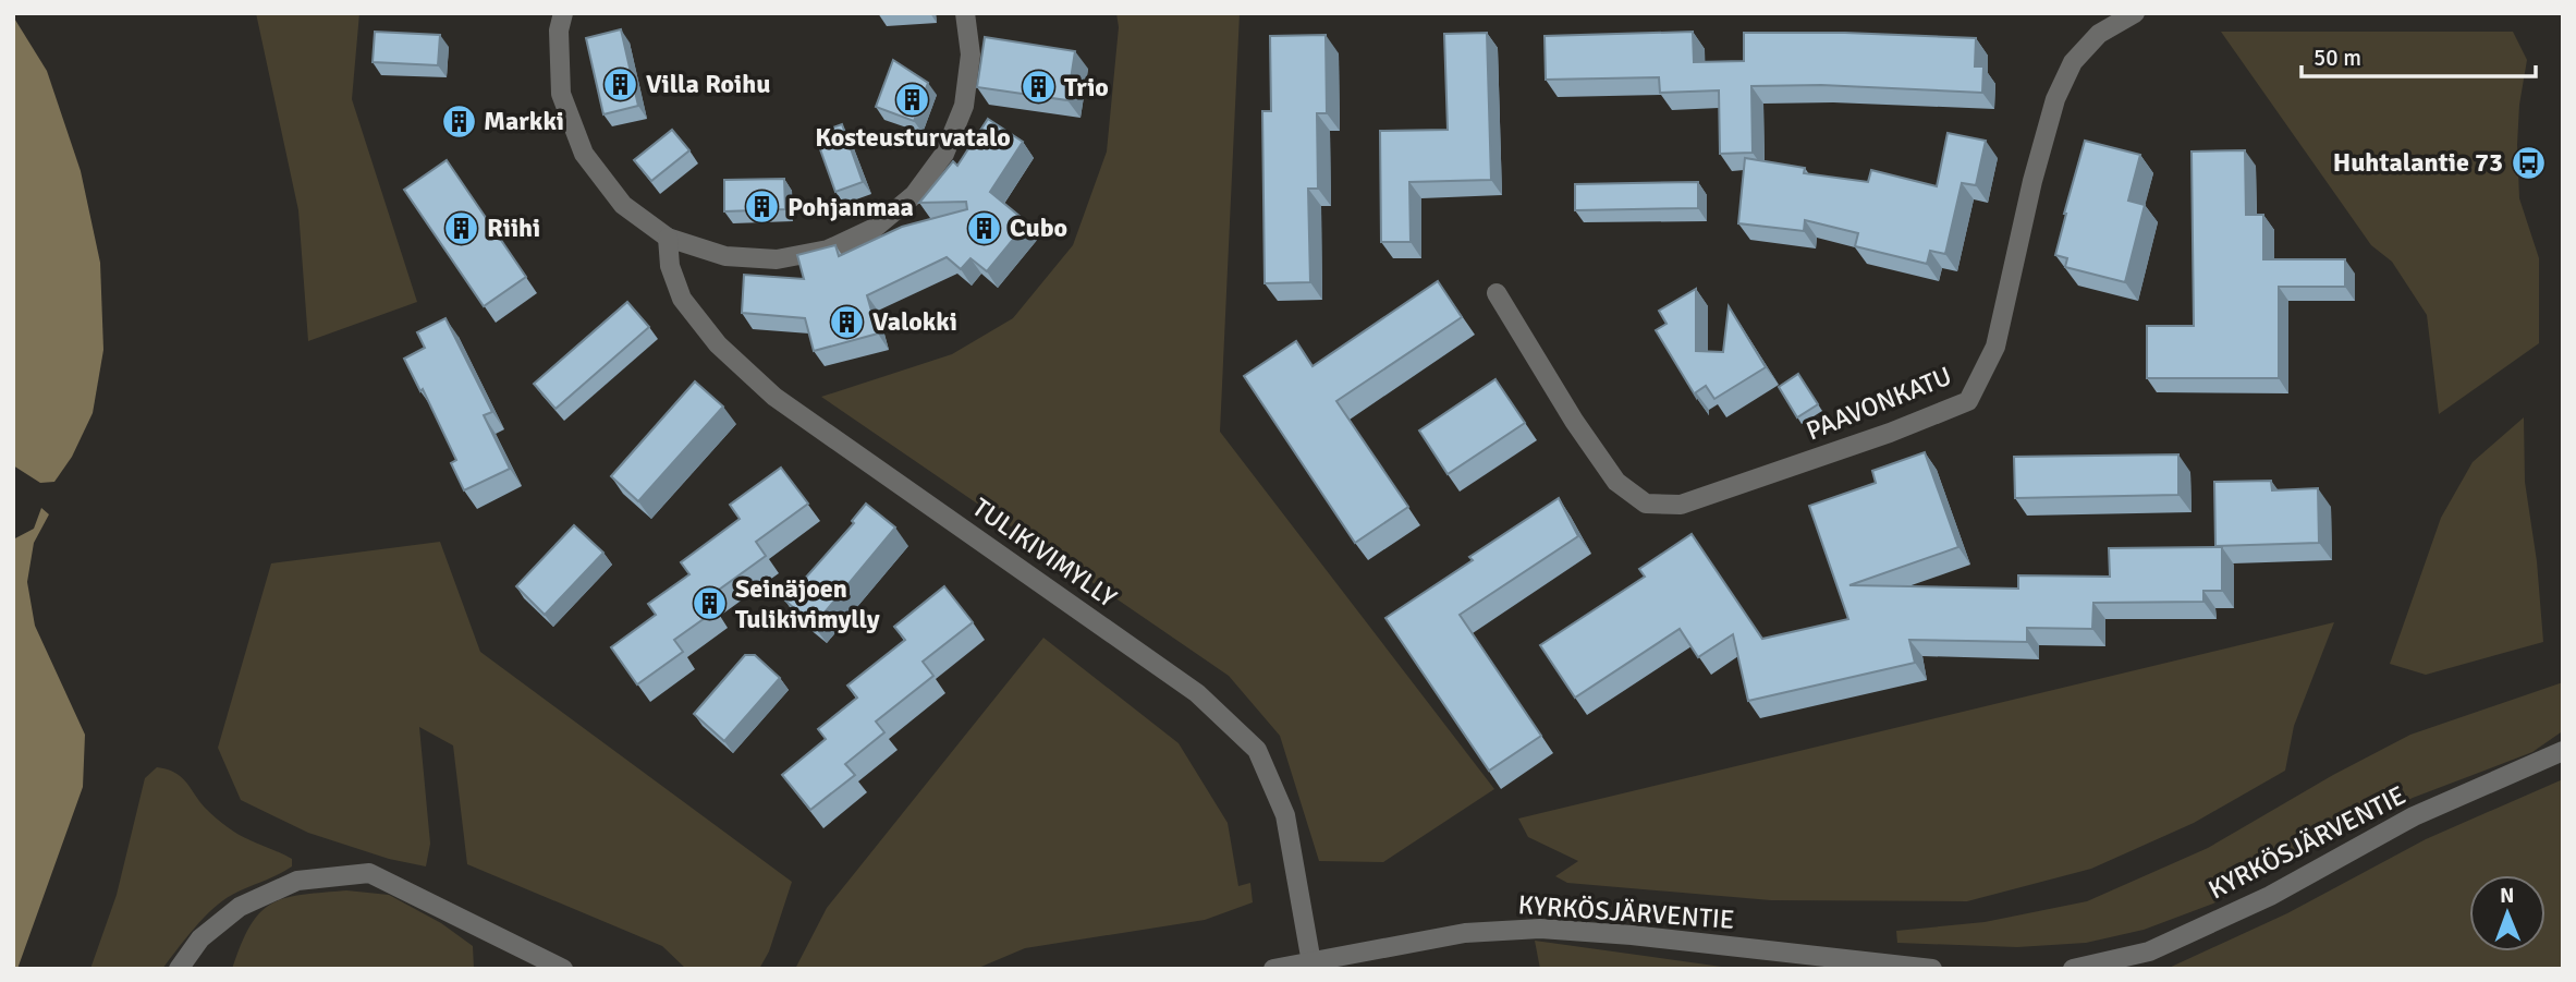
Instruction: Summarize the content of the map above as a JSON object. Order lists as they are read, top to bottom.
{
  "streets": {
    "street": ["PAAVONKATU", "TULIKIVIMYLLY", "KYRKÖSJÄRVENTIE"]
  },
  "crossings": [
    ["TULIKIVIMYLLY", "KYRKÖSJÄRVENTIE"]
  ],
  "places": {
    "building": [
      "Villa Roihu",
      "Trio",
      "Kosteusturvatalo",
      "Markki",
      "Pohjanmaa",
      "Riihi",
      "Cubo",
      "Valokki",
      "Seinäjoen Tulikivimylly"
    ],
    "bus stop": ["Huhtalantie 73"]
  },
  "scale_bar": "50 m",
  "north": "top"
}
